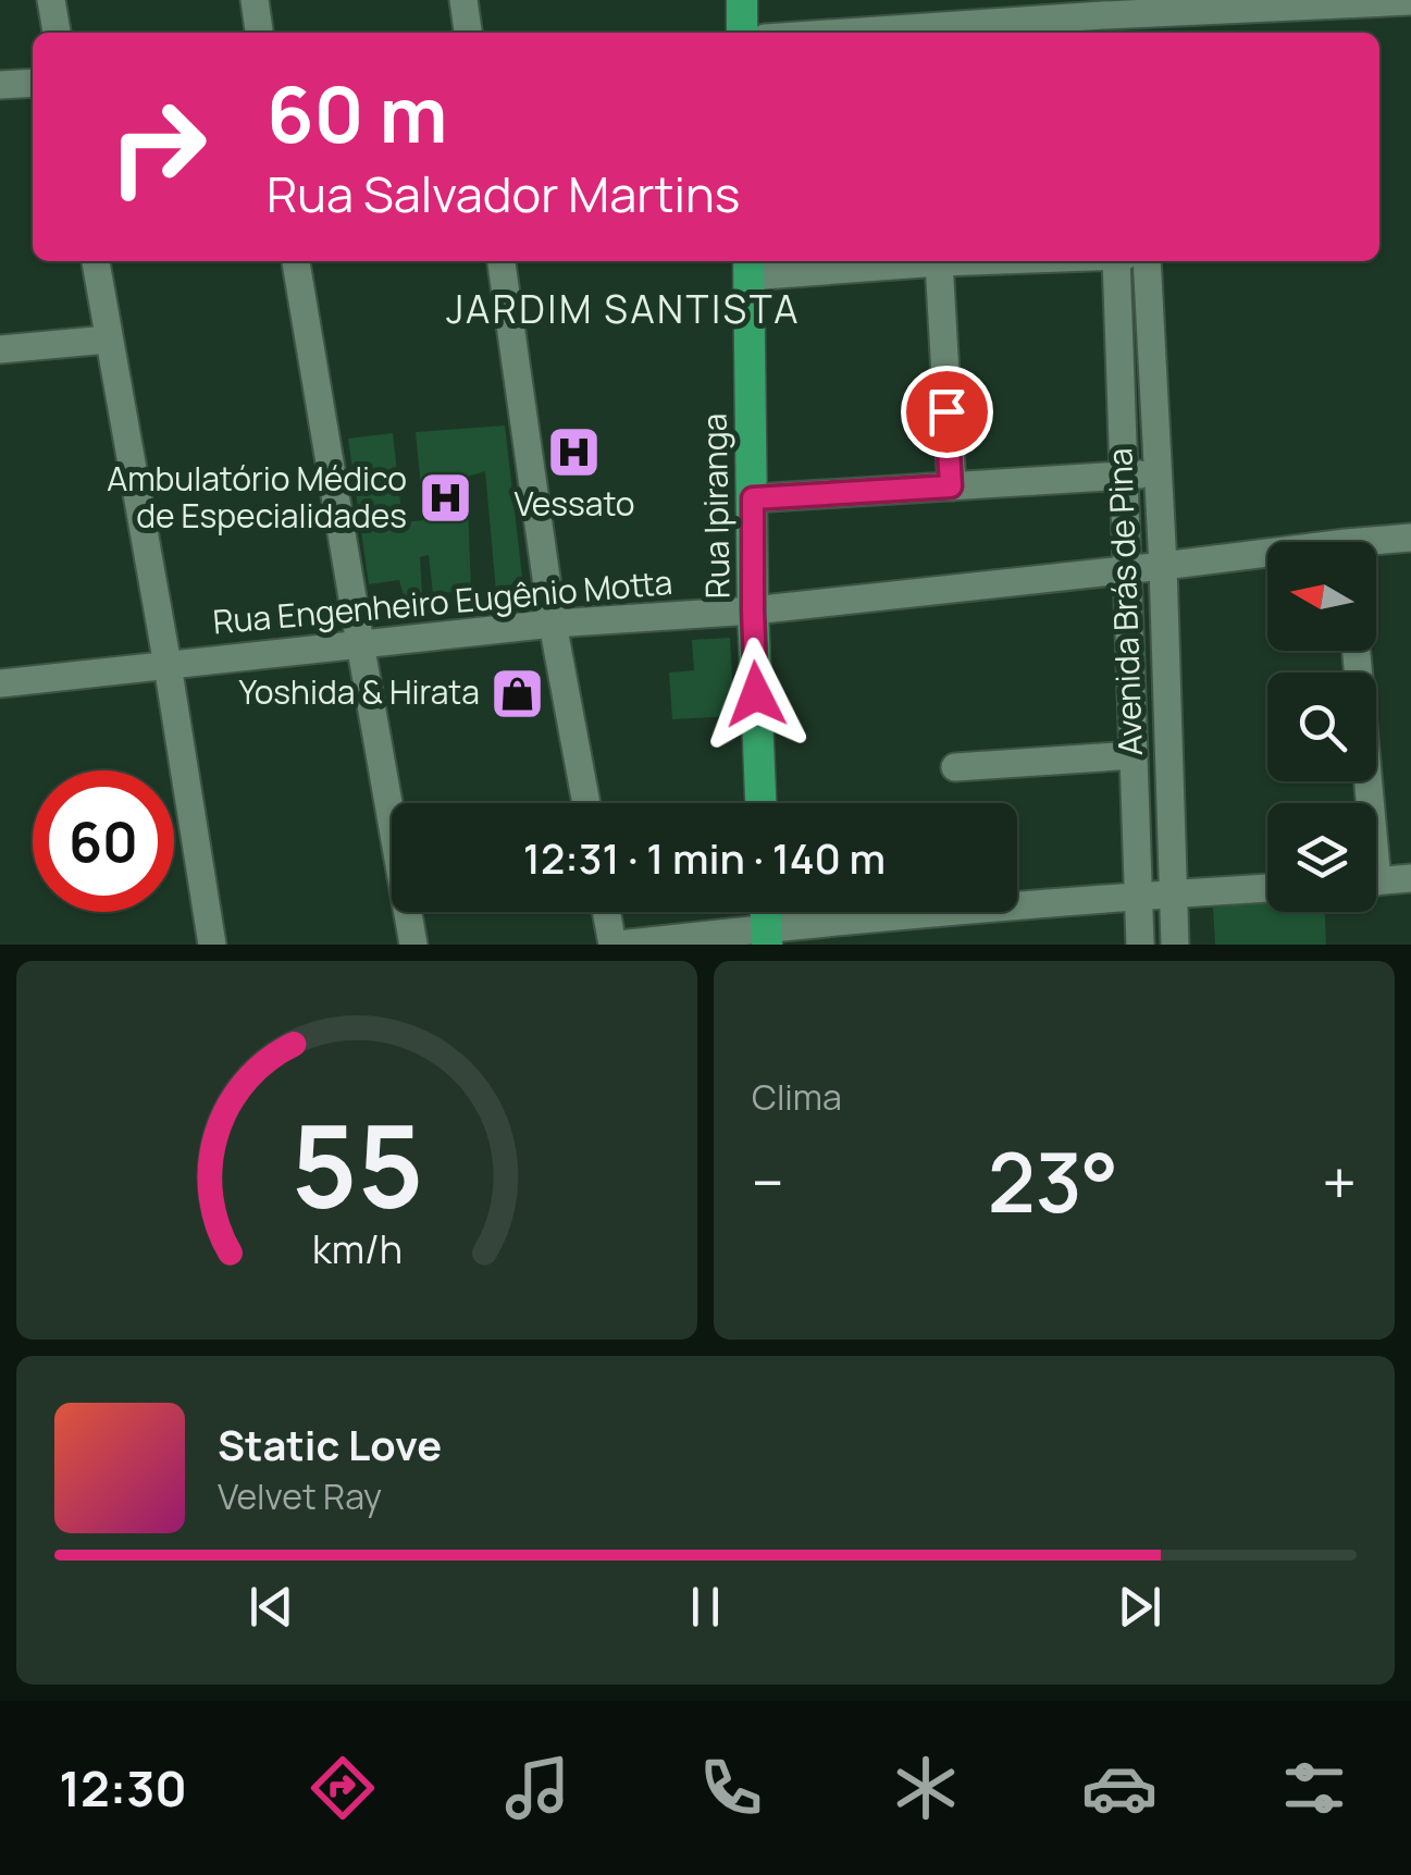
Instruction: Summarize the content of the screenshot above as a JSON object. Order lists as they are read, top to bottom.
{
  "streets": {
    "main road": ["Rua Ipiranga"],
    "street": ["Avenida Brás de Pina", "Rua Engenheiro Eugênio Motta"]
  },
  "crossings": [
    ["Rua Ipiranga", "Rua Engenheiro Eugênio Motta"],
    ["Avenida Brás de Pina", "Rua Engenheiro Eugênio Motta"]
  ],
  "districts": ["JARDIM SANTISTA"],
  "places": {
    "hospital": ["Vessato", "Ambulatório Médico de Especialidades"],
    "shop": ["Yoshida & Hirata"]
  },
  "north": "left",
  "page": {
    "turn": ["60 m", "Rua Salvador Martins"],
    "limit": "60",
    "trip": "12:31 · 1 min · 140 m",
    "tile": "Clima",
    "heat": ["−", "23°", "+"],
    "song": ["Static Love", "Velvet Ray"],
    "tabs": "12:30",
    "gauge": ["55", "km/h"]
  }
}
